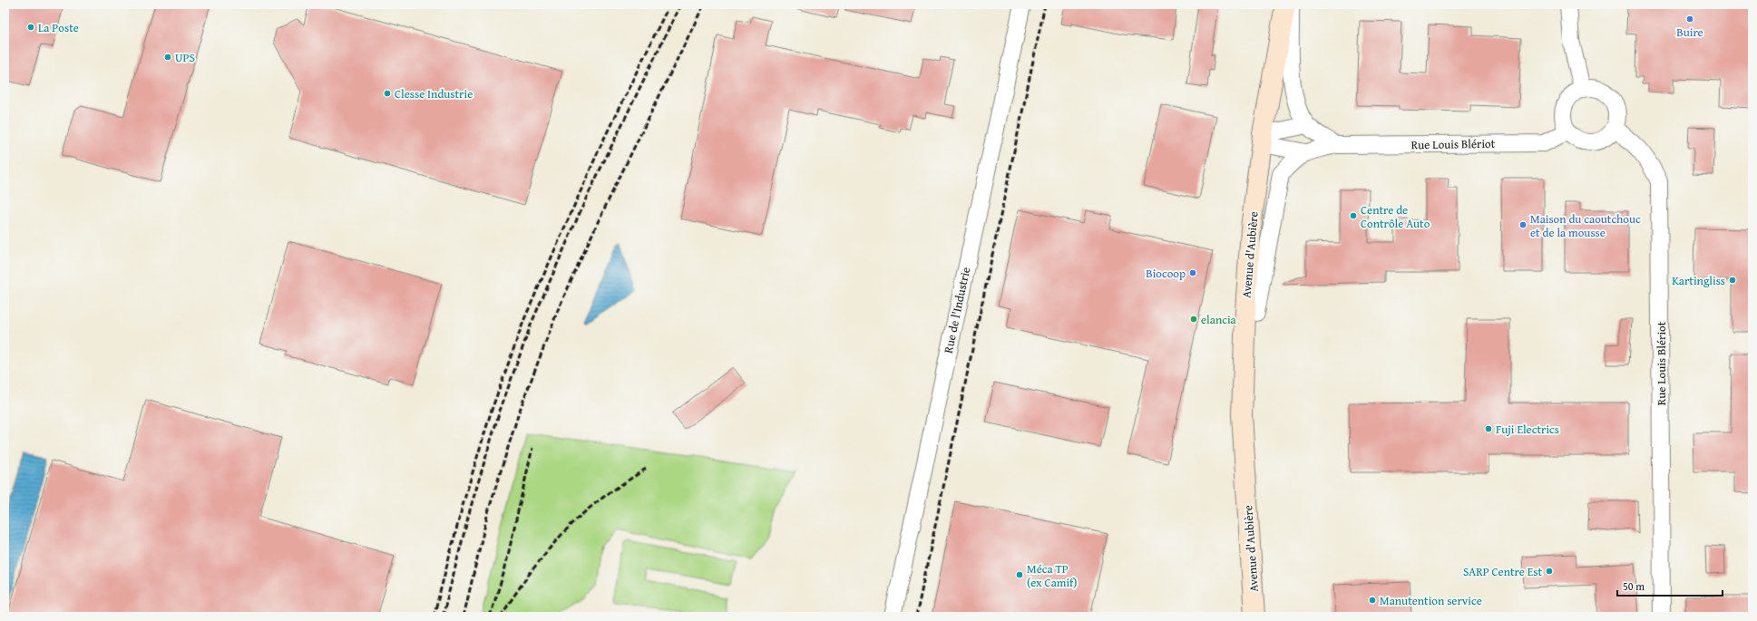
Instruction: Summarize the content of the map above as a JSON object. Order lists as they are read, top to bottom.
{
  "streets": {
    "main road": ["Avenue d'Aubière"],
    "street": ["Rue Louis Blériot", "Rue de l'Industrie"]
  },
  "crossings": [
    ["Rue Louis Blériot", "Avenue d'Aubière"]
  ],
  "places": [
    "Buire",
    "La Poste",
    "UPS",
    "Clesse Industrie",
    "Centre de Contrôle Auto",
    "Maison du caoutchouc et de la mousse",
    "Biocoop",
    "Kartingliss",
    "elancia",
    "Fuji Electrics",
    "SARP Centre Est",
    "Méca TP (ex Camif)",
    "Manutention service"
  ],
  "scale_bar": "50 m"
}
